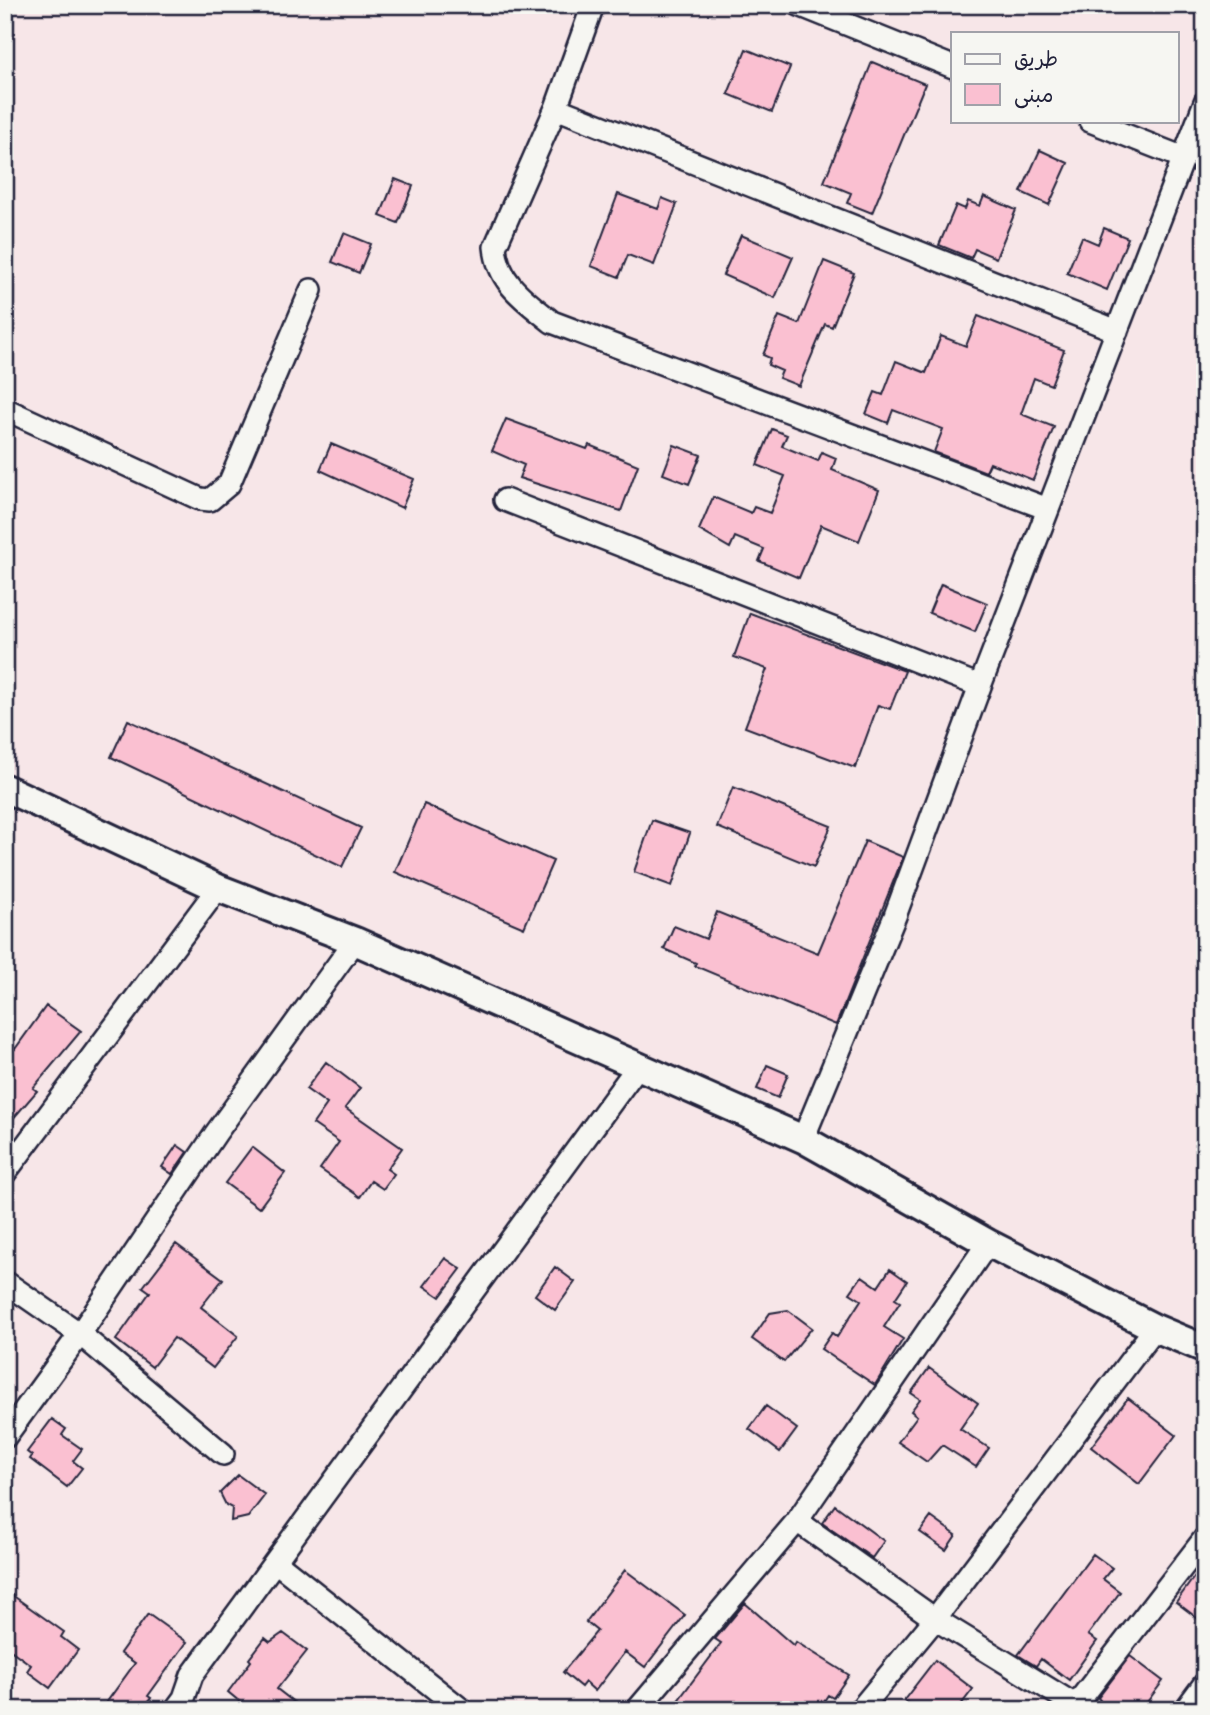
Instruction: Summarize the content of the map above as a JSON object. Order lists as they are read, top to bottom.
{
  "legend": ["طريق", "مبنى"]
}
